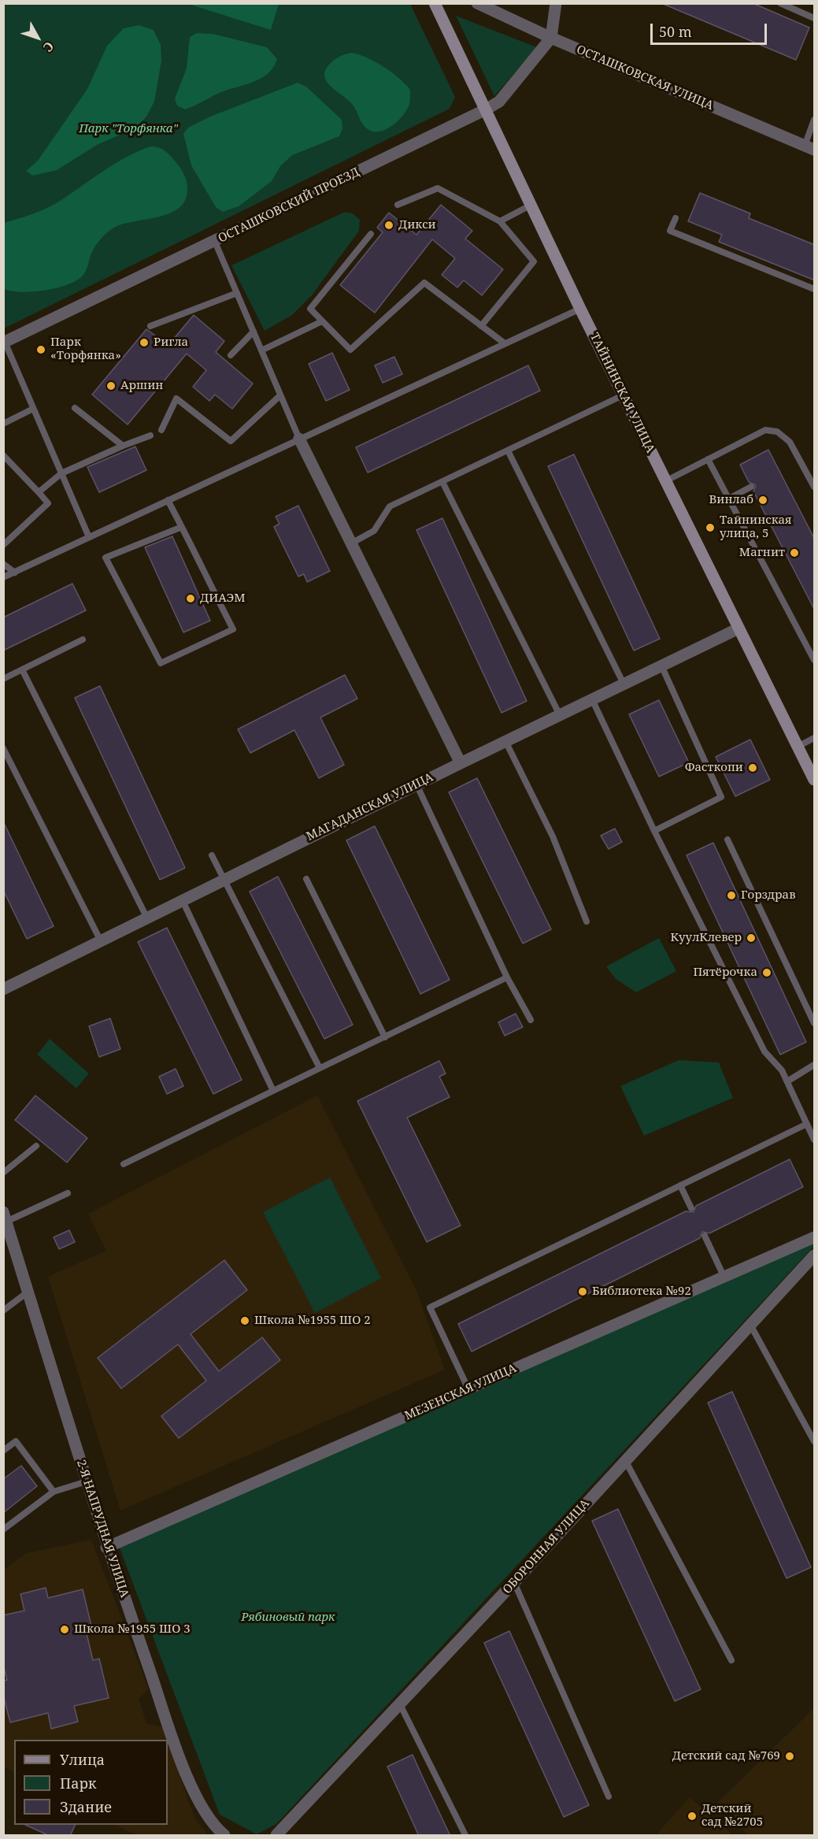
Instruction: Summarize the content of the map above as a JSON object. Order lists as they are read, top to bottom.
{
  "streets": {
    "main road": ["ТАЙНИНСКАЯ УЛИЦА"],
    "street": [
      "ОСТАШКОВСКАЯ УЛИЦА",
      "ОСТАШКОВСКИЙ ПРОЕЗД",
      "МАГАДАНСКАЯ УЛИЦА",
      "МЕЗЕНСКАЯ УЛИЦА",
      "2-Я НАПРУДНАЯ УЛИЦА",
      "ОБОРОННАЯ УЛИЦА"
    ]
  },
  "crossings": [
    ["ОСТАШКОВСКАЯ УЛИЦА", "ОСТАШКОВСКИЙ ПРОЕЗД"],
    ["ОСТАШКОВСКИЙ ПРОЕЗД", "ТАЙНИНСКАЯ УЛИЦА"],
    ["ТАЙНИНСКАЯ УЛИЦА", "МАГАДАНСКАЯ УЛИЦА"],
    ["МЕЗЕНСКАЯ УЛИЦА", "2-Я НАПРУДНАЯ УЛИЦА"]
  ],
  "parks": ["Парк \"Торфянка\"", "Рябиновый парк"],
  "places": [
    "Дикси",
    "Ригла",
    "Парк «Торфянка»",
    "Аршин",
    "Винлаб",
    "Тайнинская улица, 5",
    "Магнит",
    "ДИАЭМ",
    "Фасткопи",
    "Горздрав",
    "КуулКлевер",
    "Пятёрочка",
    "Библиотека №92",
    "Школа №1955 ШО 2",
    "Школа №1955 ШО 3",
    "Детский сад №769",
    "Детский сад №2705"
  ],
  "legend": ["Улица", "Парк", "Здание"],
  "scale_bar": "50 m",
  "north": "bottom right"
}
